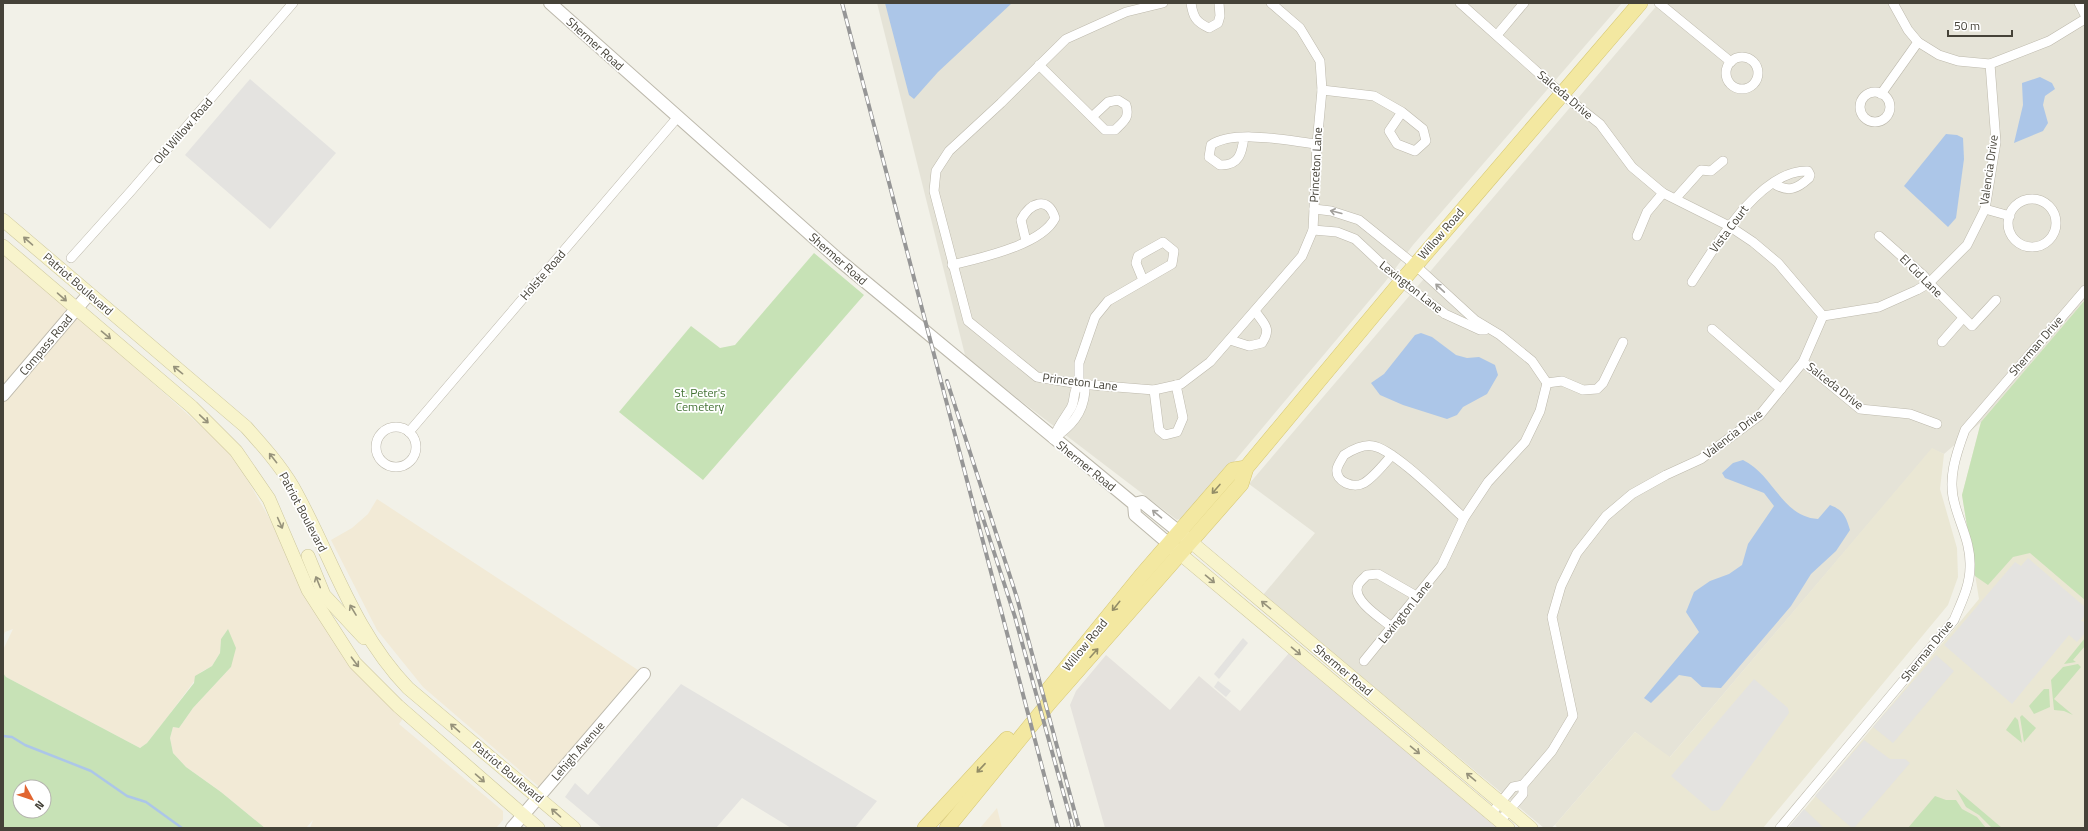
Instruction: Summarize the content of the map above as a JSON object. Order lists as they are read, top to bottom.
{
  "streets": {
    "main road": ["Shermer Road", "Willow Road", "Patriot Boulevard"],
    "street": [
      "Salceda Drive",
      "Old Willow Road",
      "Princeton Lane",
      "Valencia Drive",
      "Vista Court",
      "Holste Road",
      "El Cid Lane",
      "Lexington Lane",
      "Compass Road",
      "Sherman Drive",
      "Lehigh Avenue"
    ]
  },
  "crossings": [
    ["Shermer Road", "Valencia Drive"],
    ["Shermer Road", "Willow Road"],
    ["Shermer Road", "Holste Road"],
    ["Salceda Drive", "Valencia Drive"],
    ["Salceda Drive", "Vista Court"],
    ["Salceda Drive", "Willow Road"],
    ["Princeton Lane", "Lexington Lane"],
    ["Valencia Drive", "El Cid Lane"],
    ["Willow Road", "Lexington Lane"],
    ["Patriot Boulevard", "Compass Road"],
    ["Patriot Boulevard", "Lehigh Avenue"]
  ],
  "parks": ["St. Peter's Cemetery"],
  "scale_bar": "50 m",
  "north": "bottom right"
}
